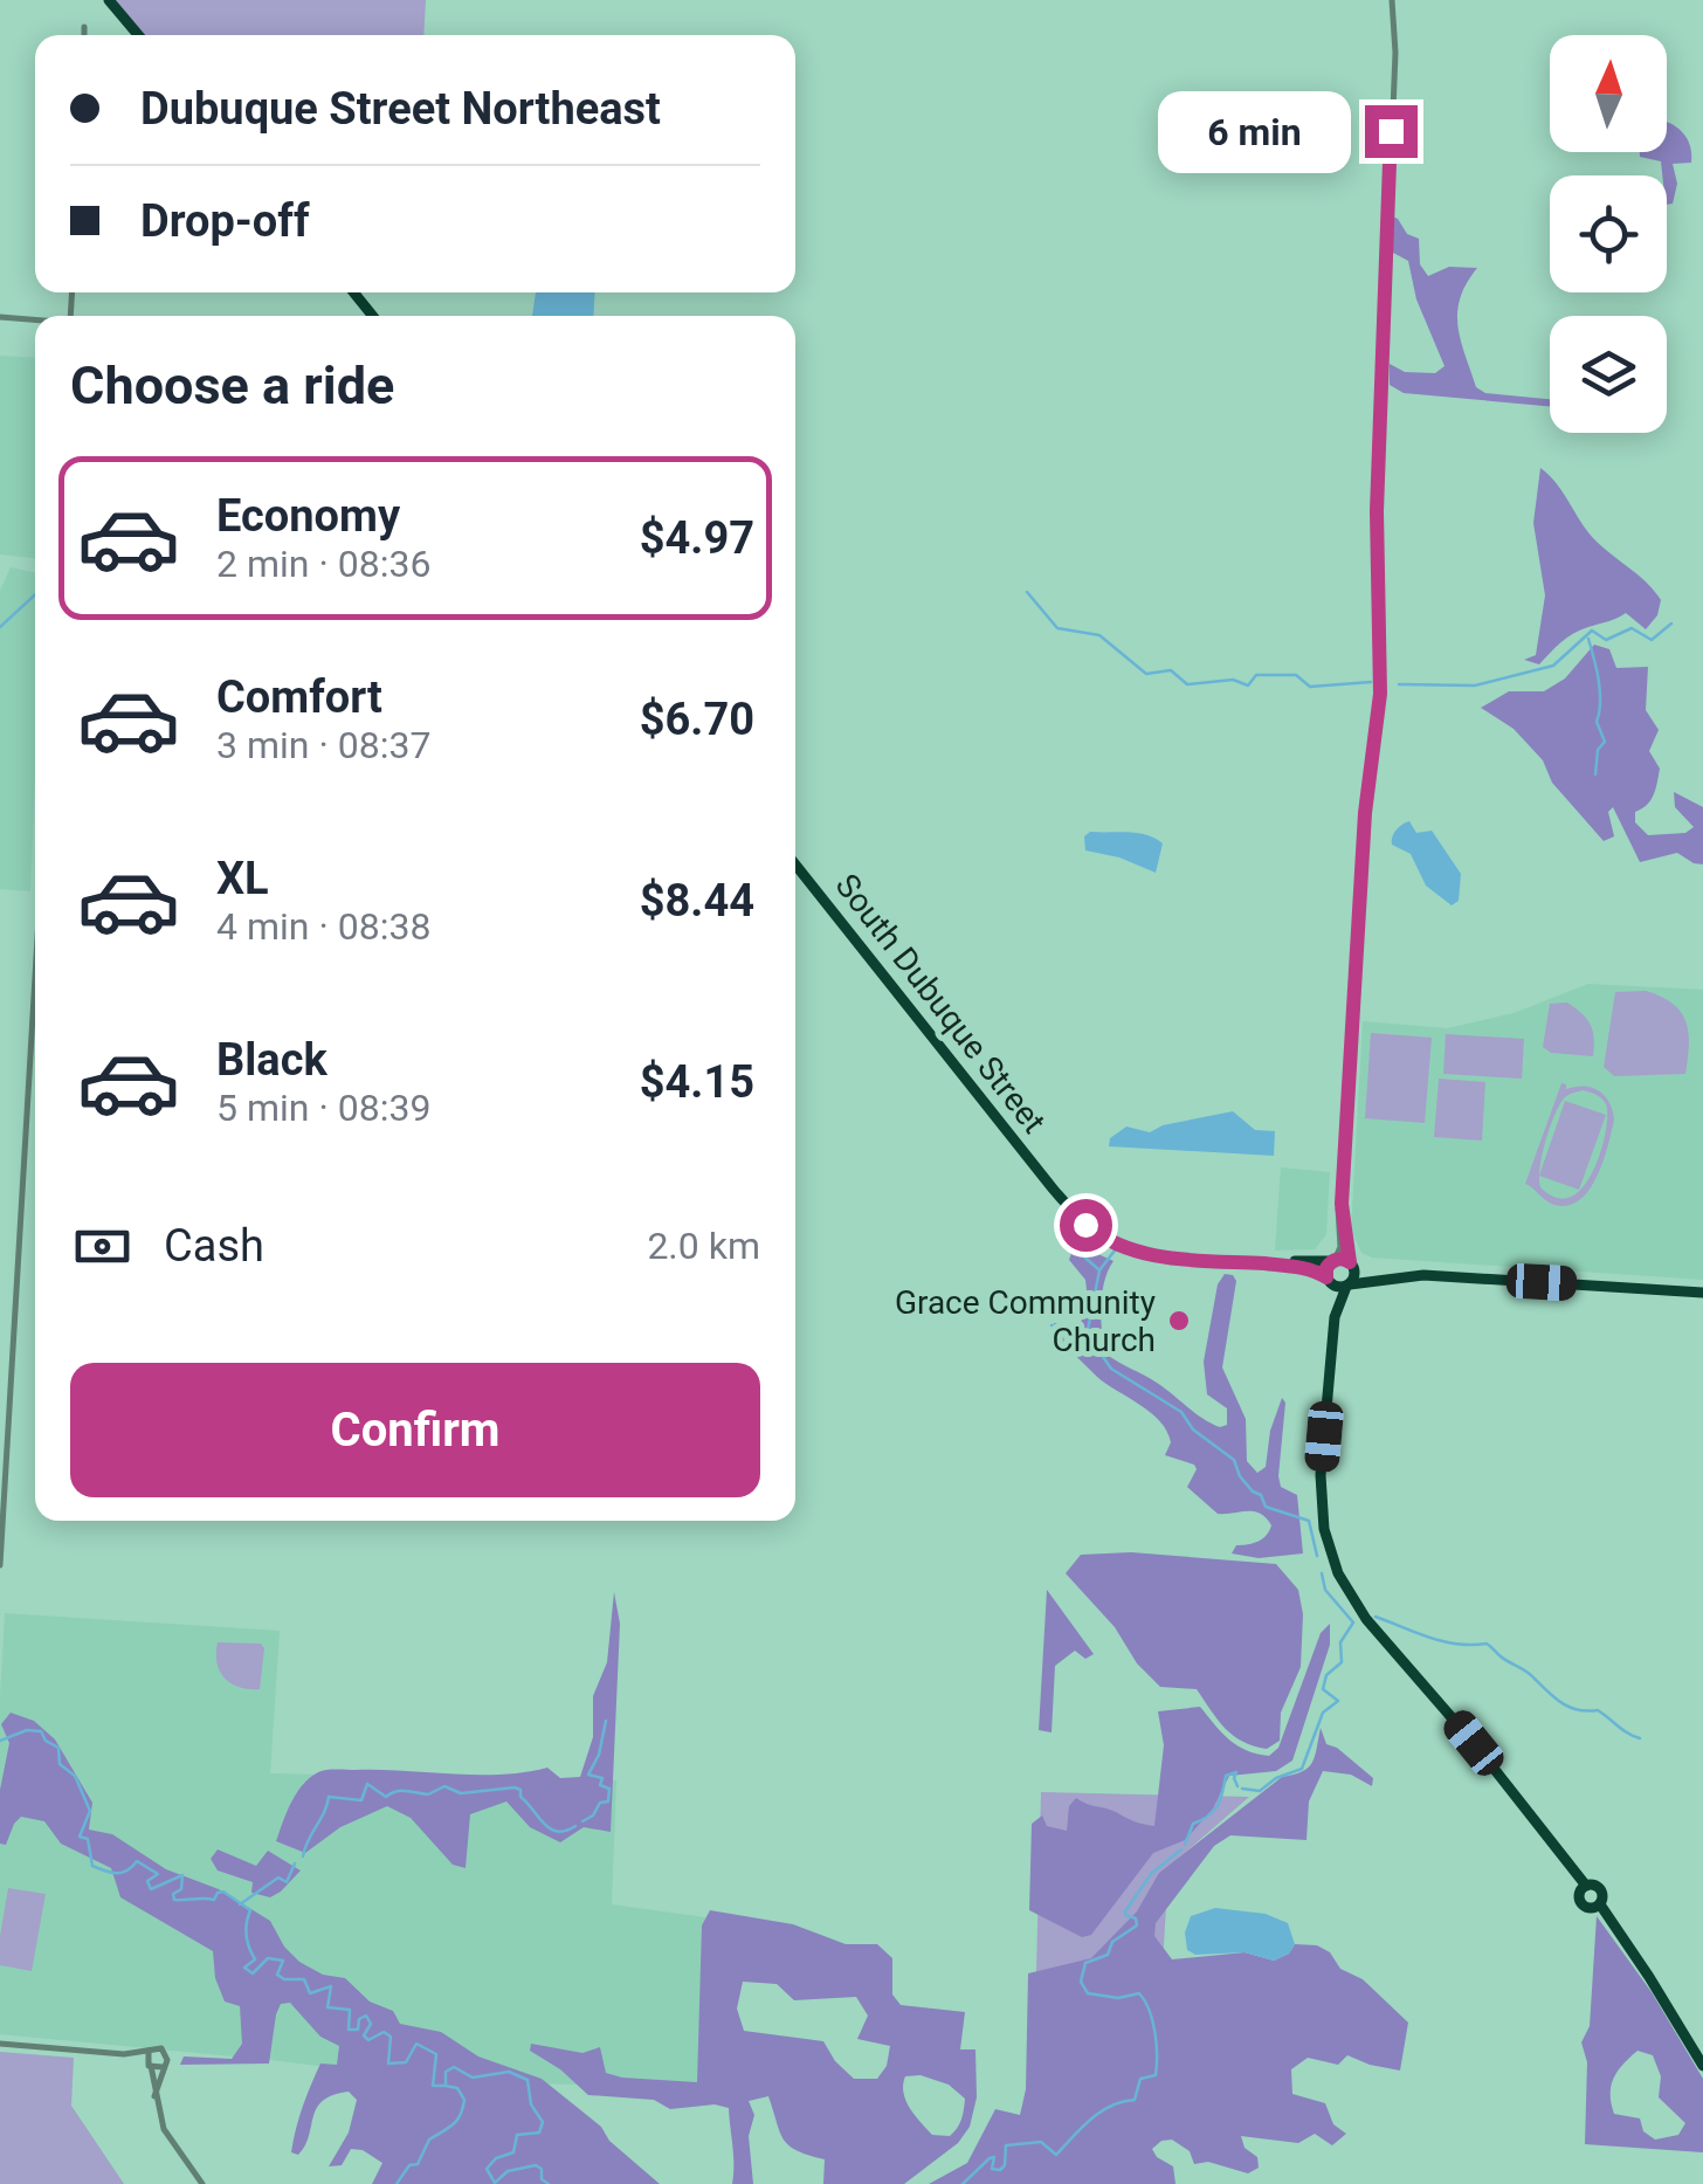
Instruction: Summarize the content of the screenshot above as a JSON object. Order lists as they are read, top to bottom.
{
  "streets": {
    "main road": ["South Dubuque Street"]
  },
  "places": ["Grace Community Church"],
  "north": "top",
  "page": {
    "banner": ["Dubuque Street Northeast", "Drop-off"],
    "bubble": "6 min",
    "heading": "Choose a ride",
    "list": [
      {
        "name": "Economy",
        "note": "2 min · 08:36",
        "value": "$4.97"
      },
      {
        "name": "Comfort",
        "note": "3 min · 08:37",
        "value": "$6.70"
      },
      {
        "name": "XL",
        "note": "4 min · 08:38",
        "value": "$8.44"
      },
      {
        "name": "Black",
        "note": "5 min · 08:39",
        "value": "$4.15"
      }
    ],
    "pay": ["Cash", "2.0 km"],
    "buttons": "Confirm"
  }
}
